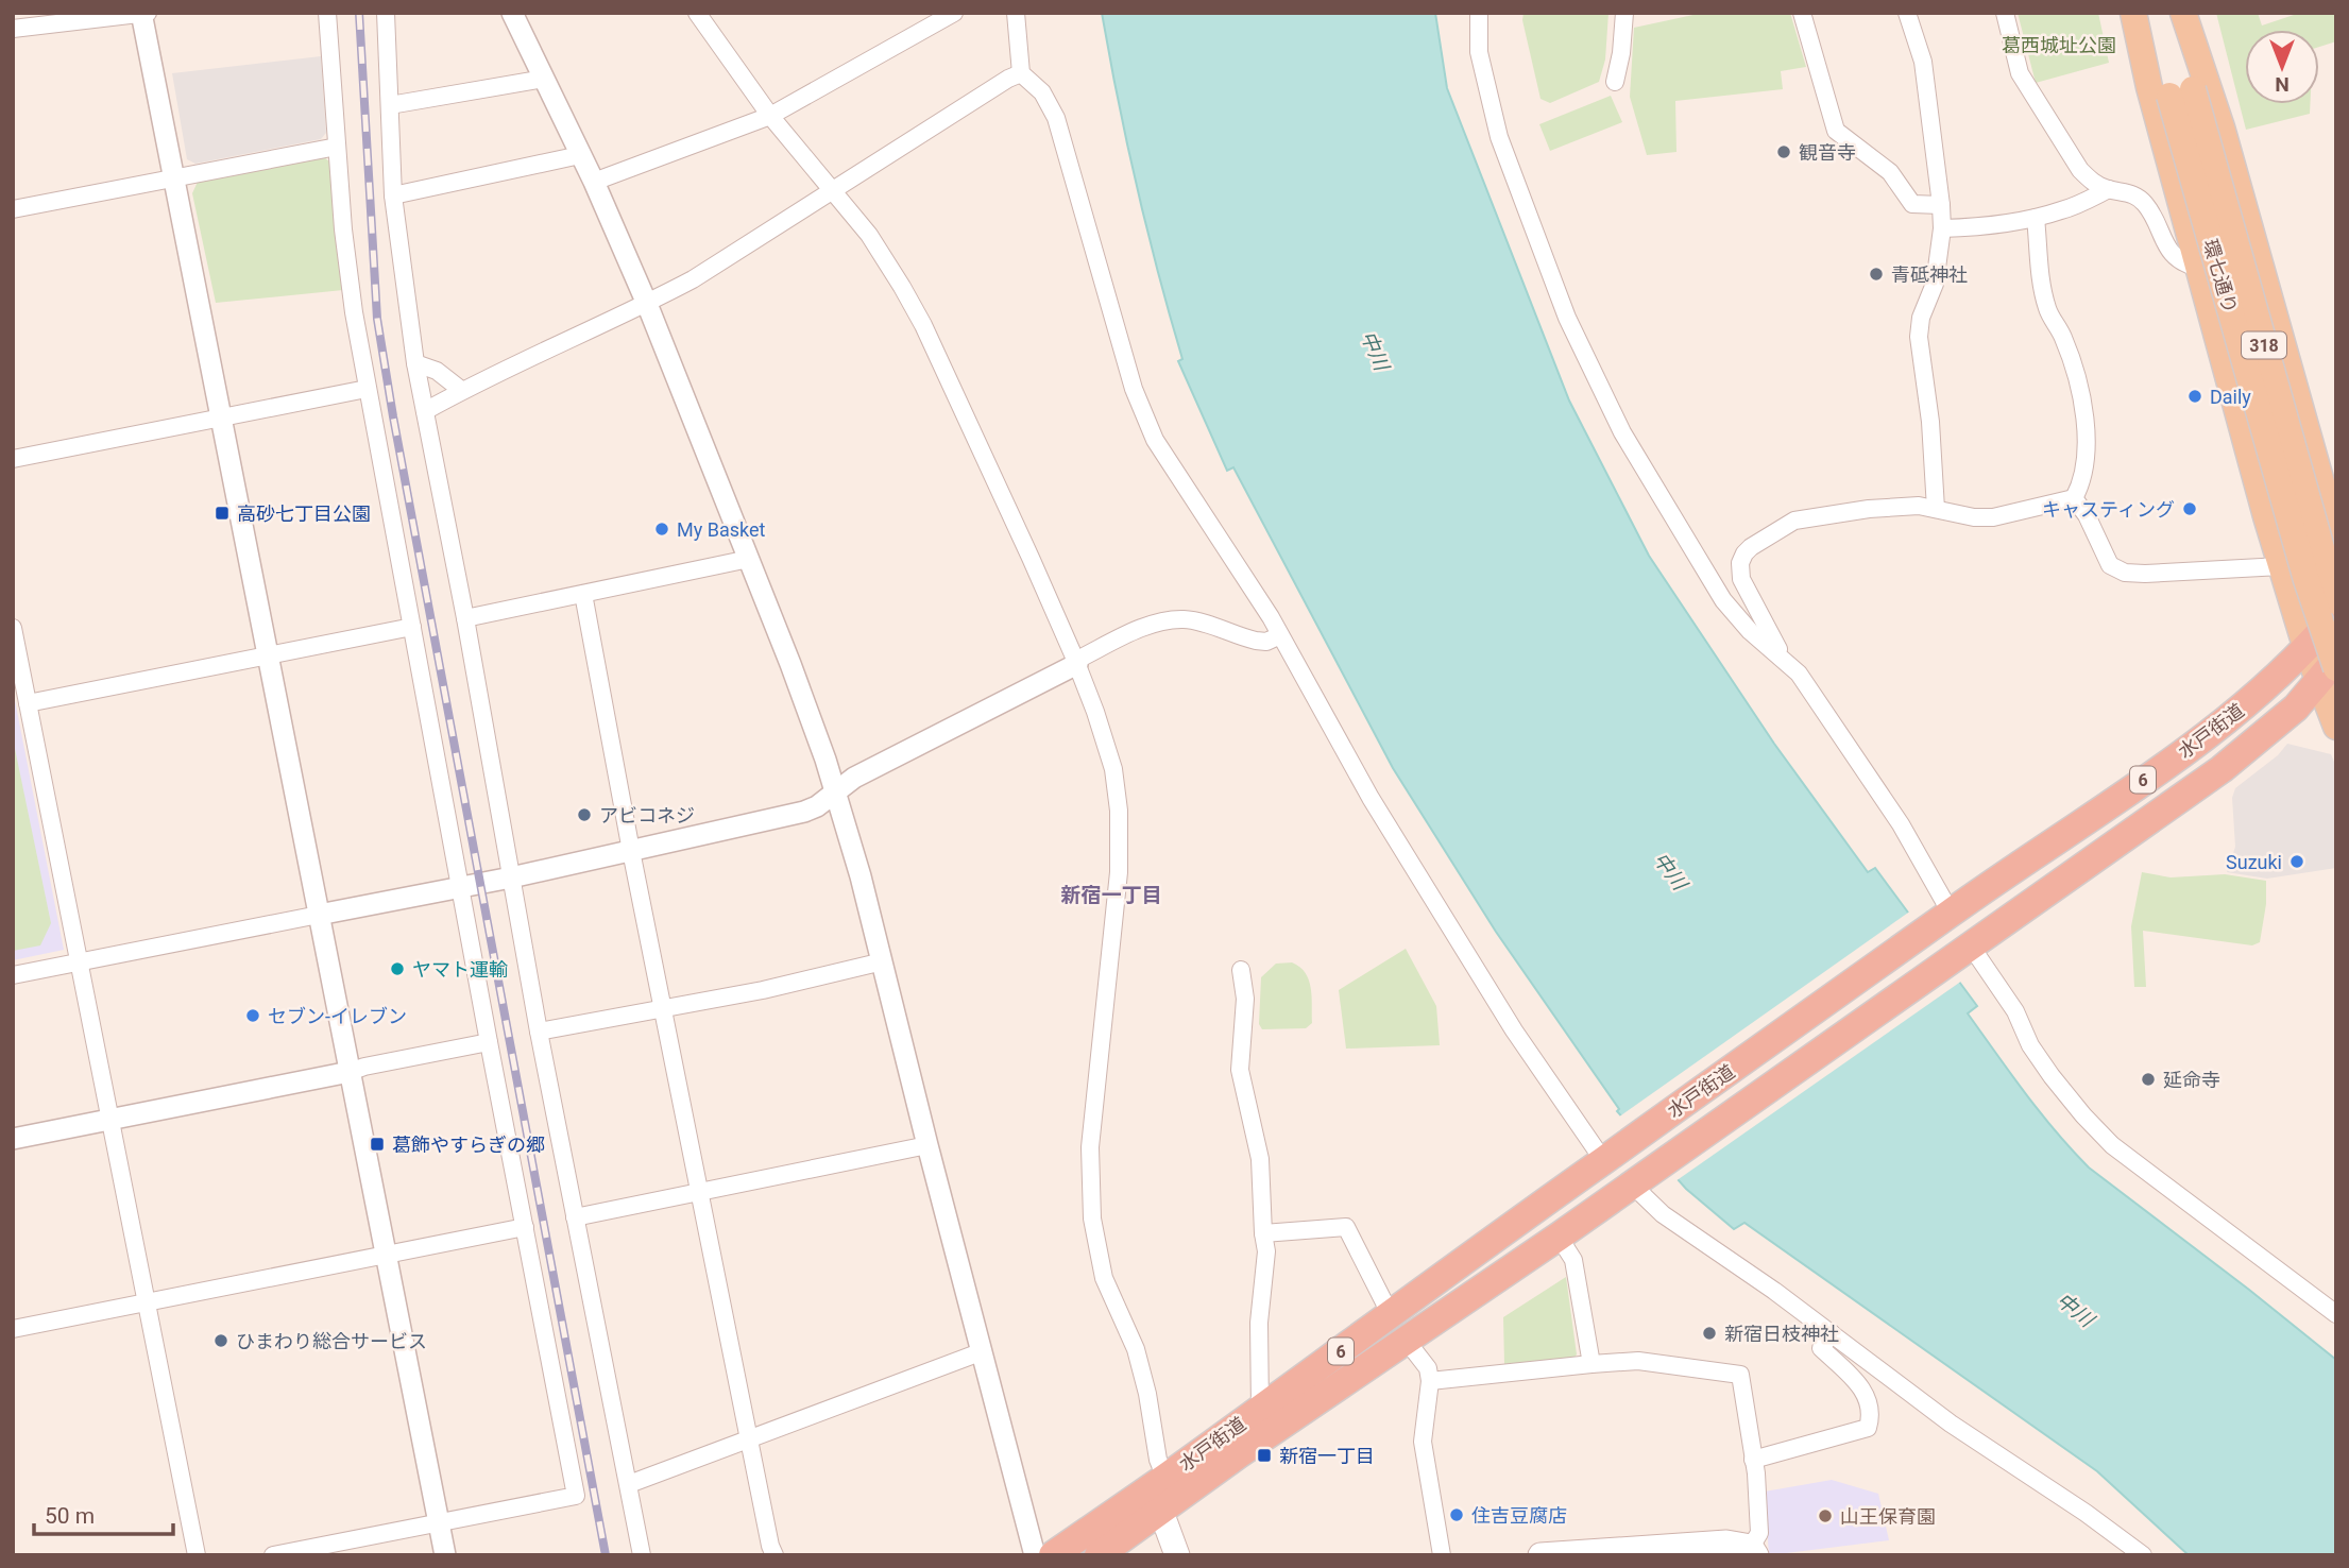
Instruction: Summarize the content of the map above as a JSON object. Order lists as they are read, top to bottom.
{
  "streets": {
    "highway": ["水戸街道", "6"],
    "main road": ["環七通り", "318"]
  },
  "crossings": [
    ["環七通り", "水戸街道"]
  ],
  "districts": ["新宿一丁目"],
  "water": ["中川"],
  "parks": ["葛西城址公園"],
  "places": {
    "other": [
      "観音寺",
      "青砥神社",
      "Daily",
      "キャスティング",
      "My Basket",
      "アビコネジ",
      "Suzuki",
      "ヤマト運輸",
      "セブン-イレブン",
      "延命寺",
      "新宿日枝神社",
      "ひまわり総合サービス",
      "住吉豆腐店",
      "山王保育園"
    ],
    "transit": ["高砂七丁目公園", "葛飾やすらぎの郷", "新宿一丁目"]
  },
  "scale_bar": "50 m",
  "north": "bottom"
}
